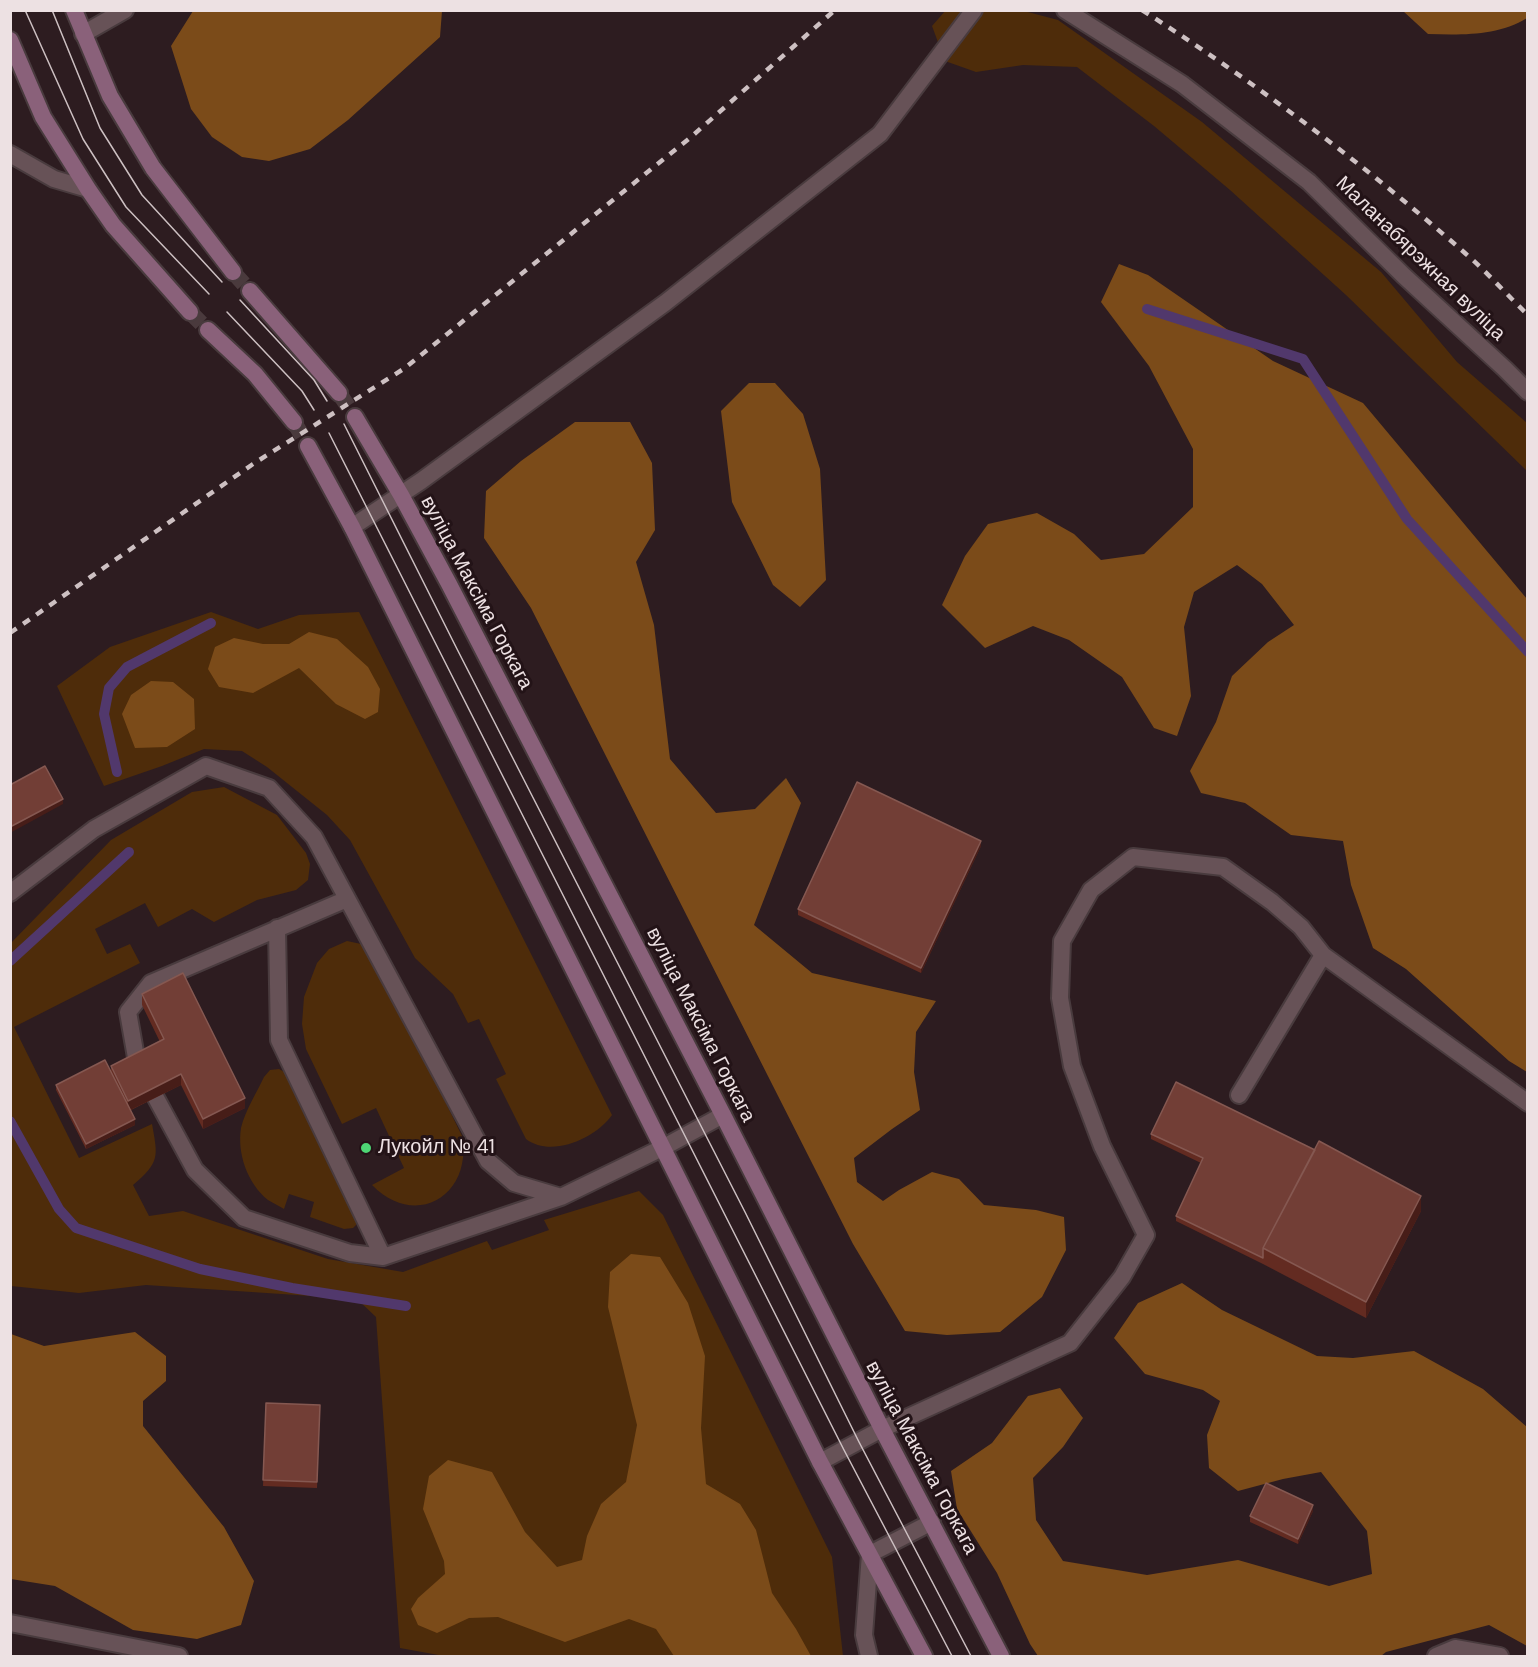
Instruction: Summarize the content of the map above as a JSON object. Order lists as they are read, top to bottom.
{
  "streets": {
    "main road": ["вуліца Максіма Горкага"],
    "street": ["Маланабярэжная вуліца"]
  },
  "places": ["Лукойл № 41"]
}
